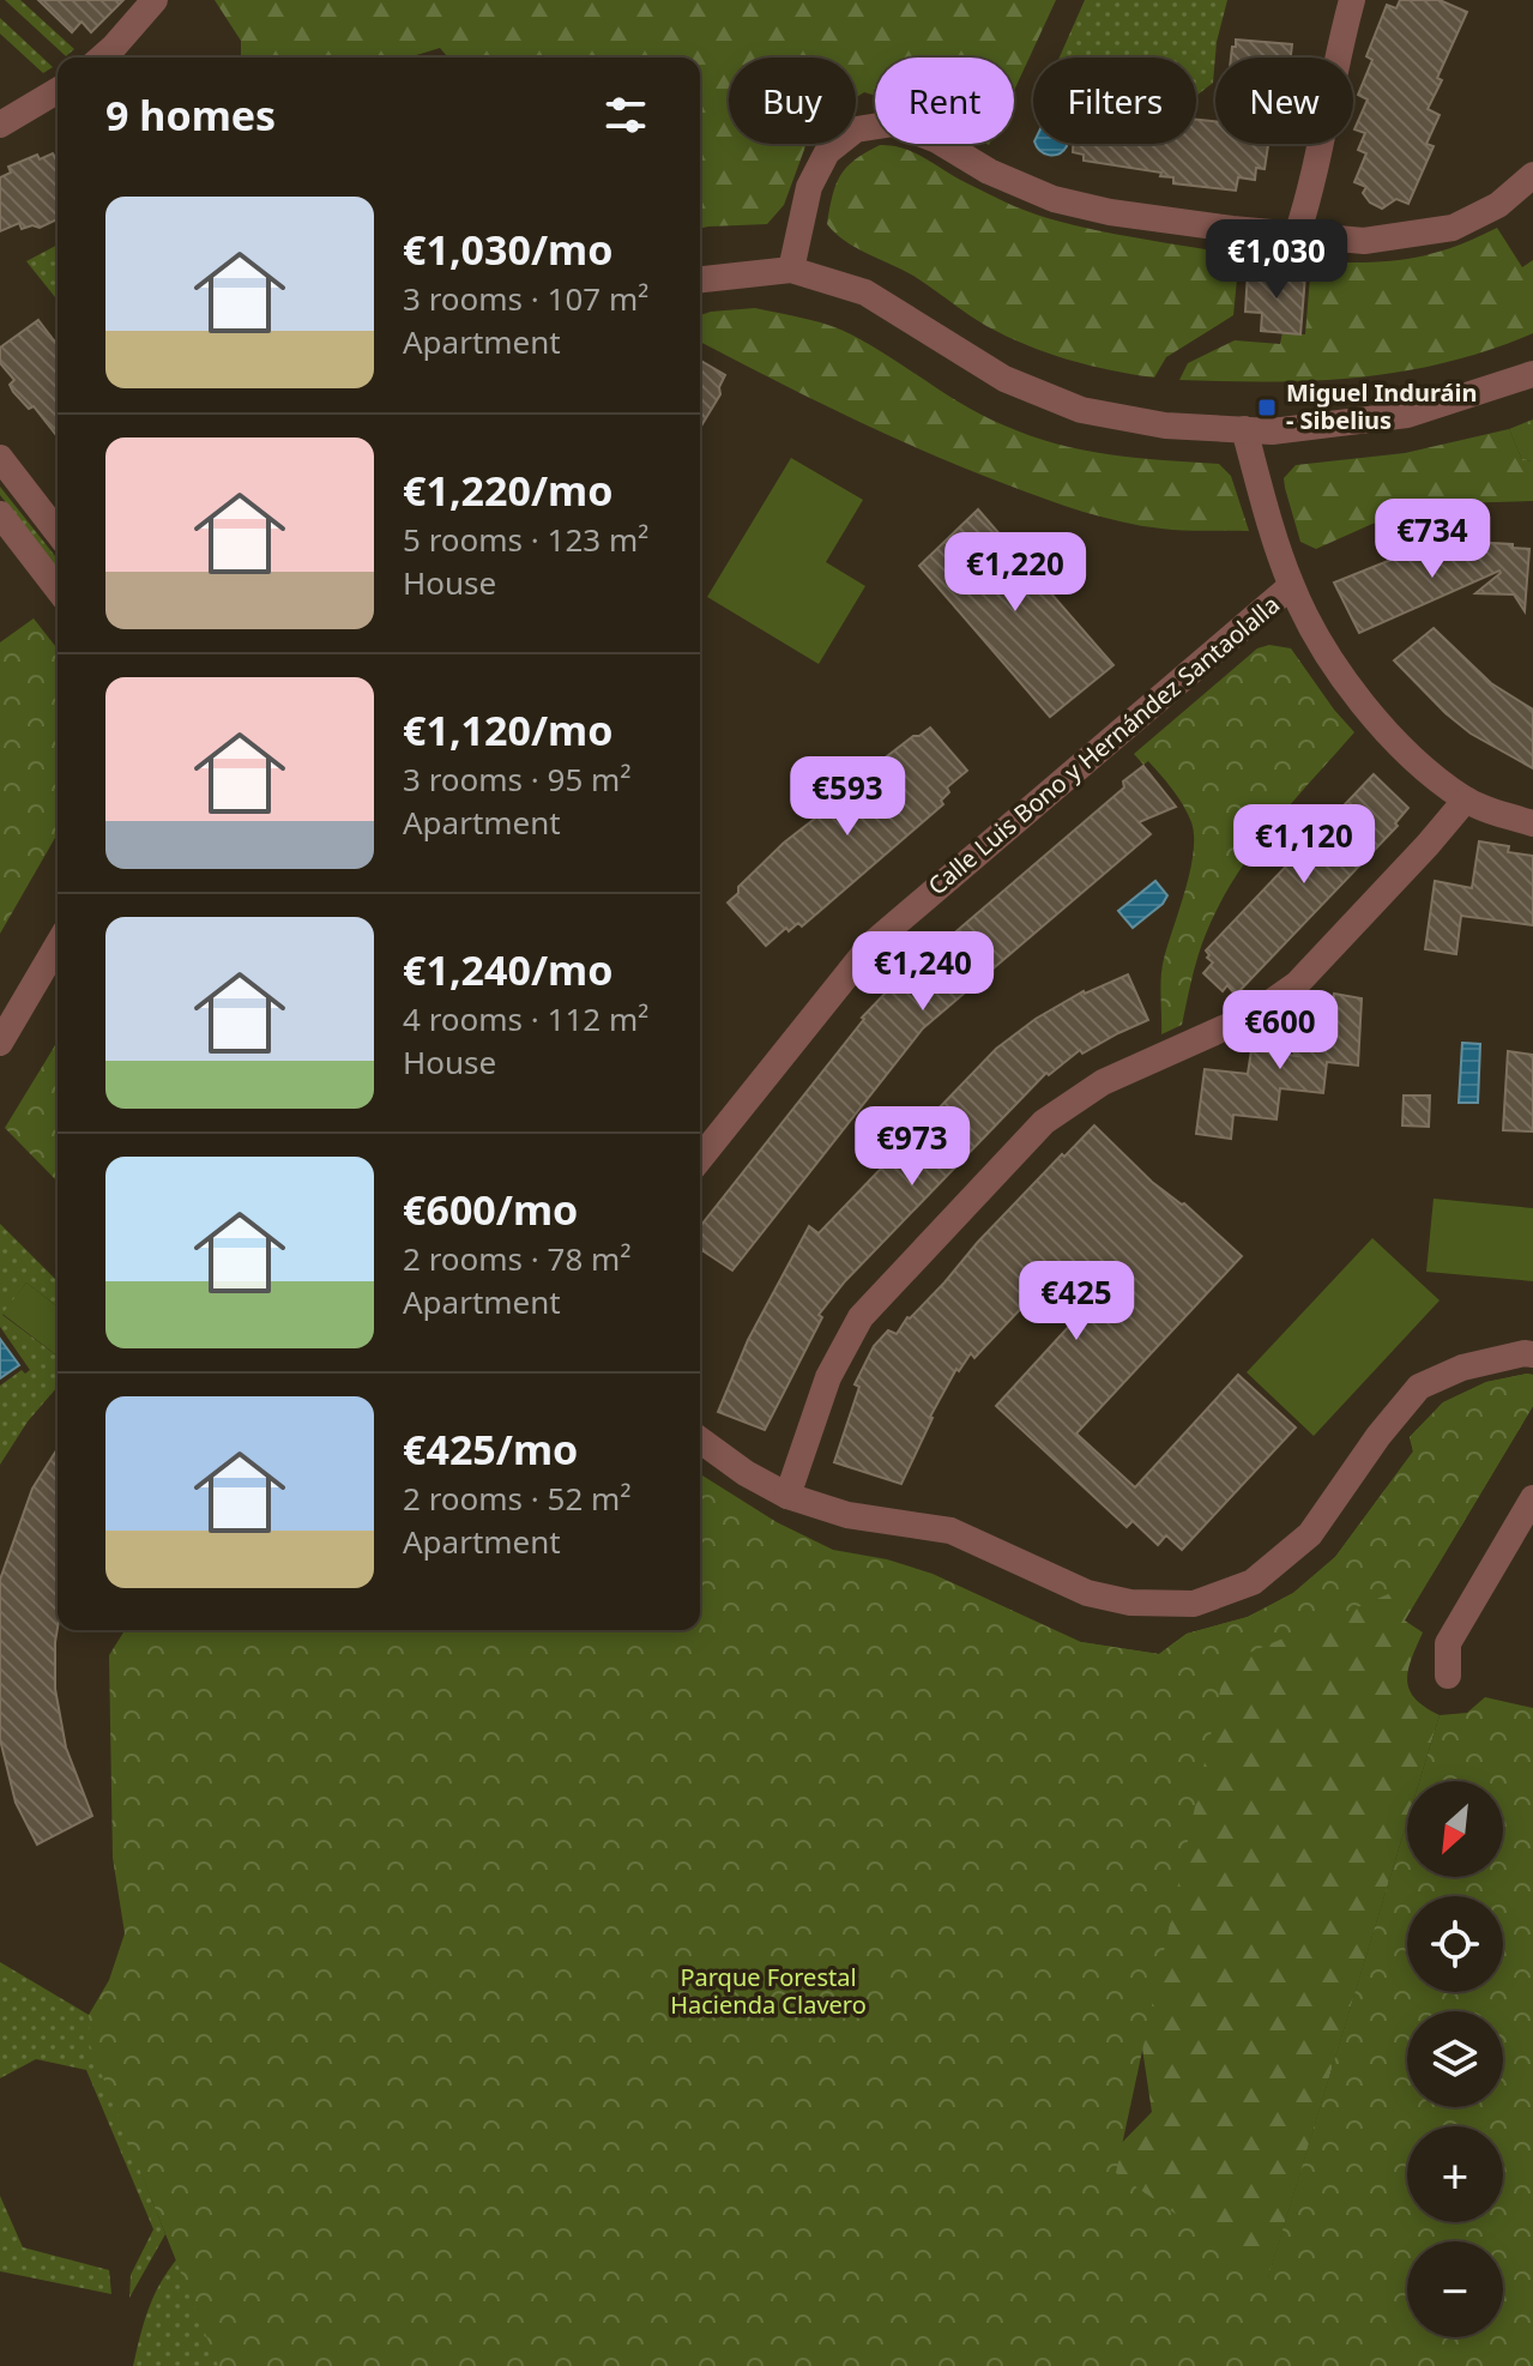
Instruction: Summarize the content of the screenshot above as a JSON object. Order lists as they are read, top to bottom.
{
  "streets": {
    "street": ["Calle Luis Bono y Hernández Santaolalla"]
  },
  "parks": ["Parque Forestal Hacienda Clavero"],
  "places": {
    "transit": ["Miguel Induráin - Sibelius"]
  },
  "north": "bottom left",
  "page": {
    "chip": [
      "Buy",
      "Rent",
      "Filters",
      "New"
    ],
    "heading": "9 homes",
    "list": [
      {
        "name": "€1,030/mo",
        "note": "3 rooms · 107 m² · Apartment"
      },
      {
        "name": "€1,220/mo",
        "note": "5 rooms · 123 m² · House"
      },
      {
        "name": "€1,120/mo",
        "note": "3 rooms · 95 m² · Apartment"
      },
      {
        "name": "€1,240/mo",
        "note": "4 rooms · 112 m² · House"
      },
      {
        "name": "€600/mo",
        "note": "2 rooms · 78 m² · Apartment"
      },
      {
        "name": "€425/mo",
        "note": "2 rooms · 52 m² · Apartment"
      }
    ],
    "price": [
      "€1,030",
      "€734",
      "€1,220",
      "€593",
      "€1,120",
      "€1,240",
      "€600",
      "€973",
      "€425"
    ],
    "map_buttons": ["+", "−"]
  }
}
